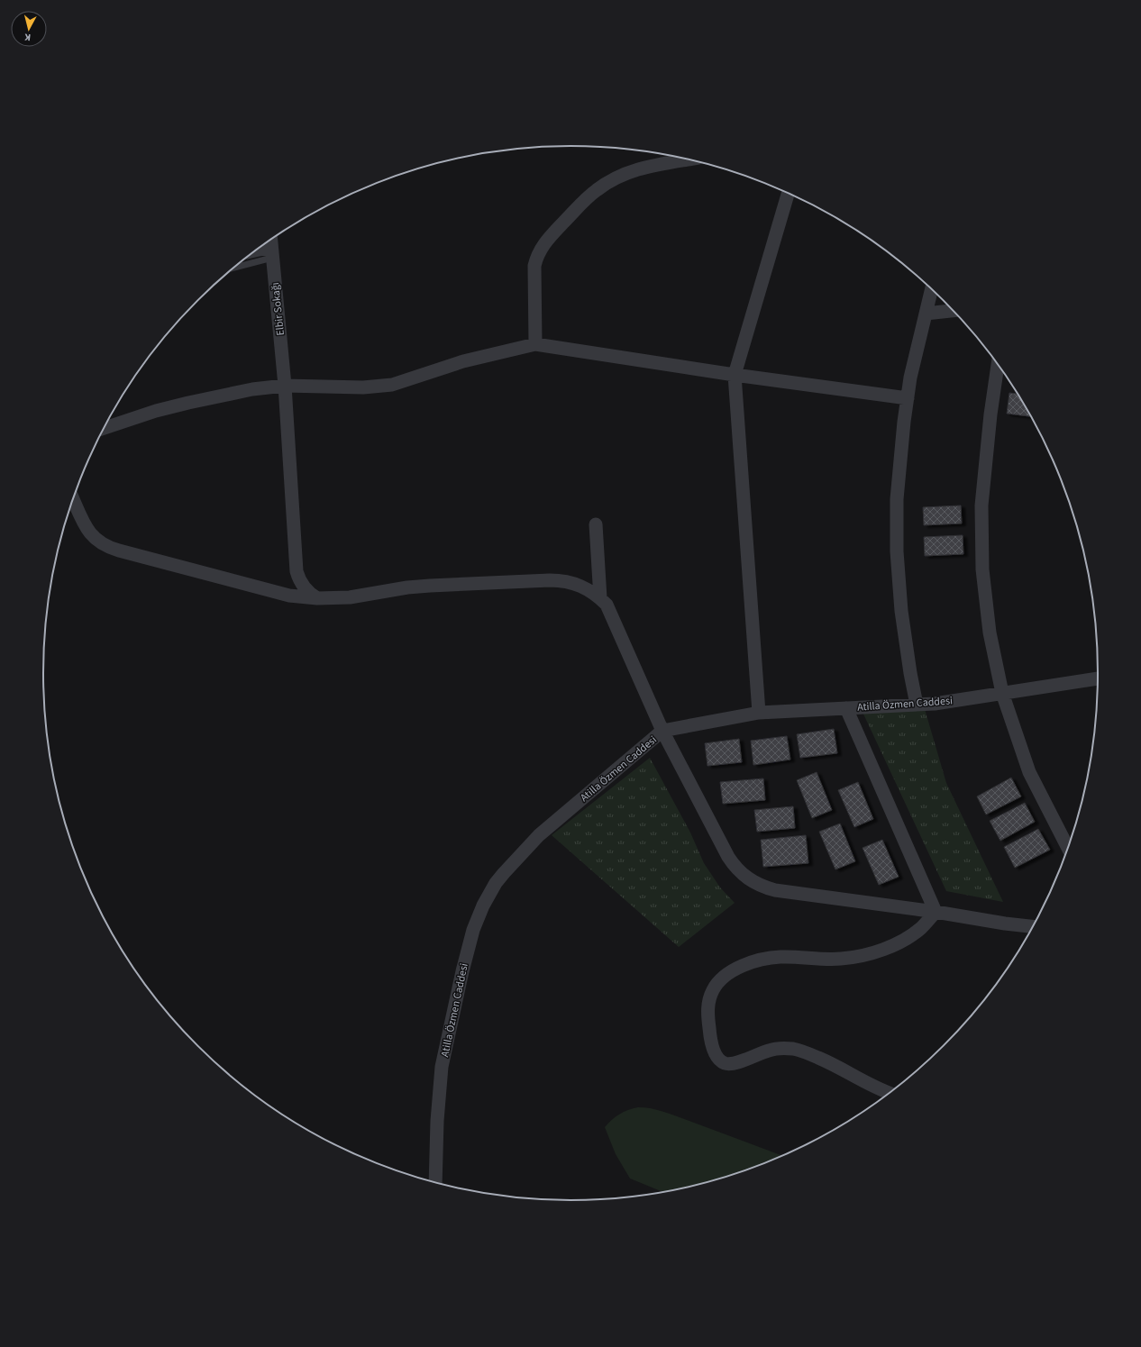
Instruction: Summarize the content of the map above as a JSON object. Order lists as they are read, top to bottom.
{
  "streets": {
    "street": ["Elbir Sokağı", "Atilla Özmen Caddesi"]
  },
  "north": "bottom"
}
